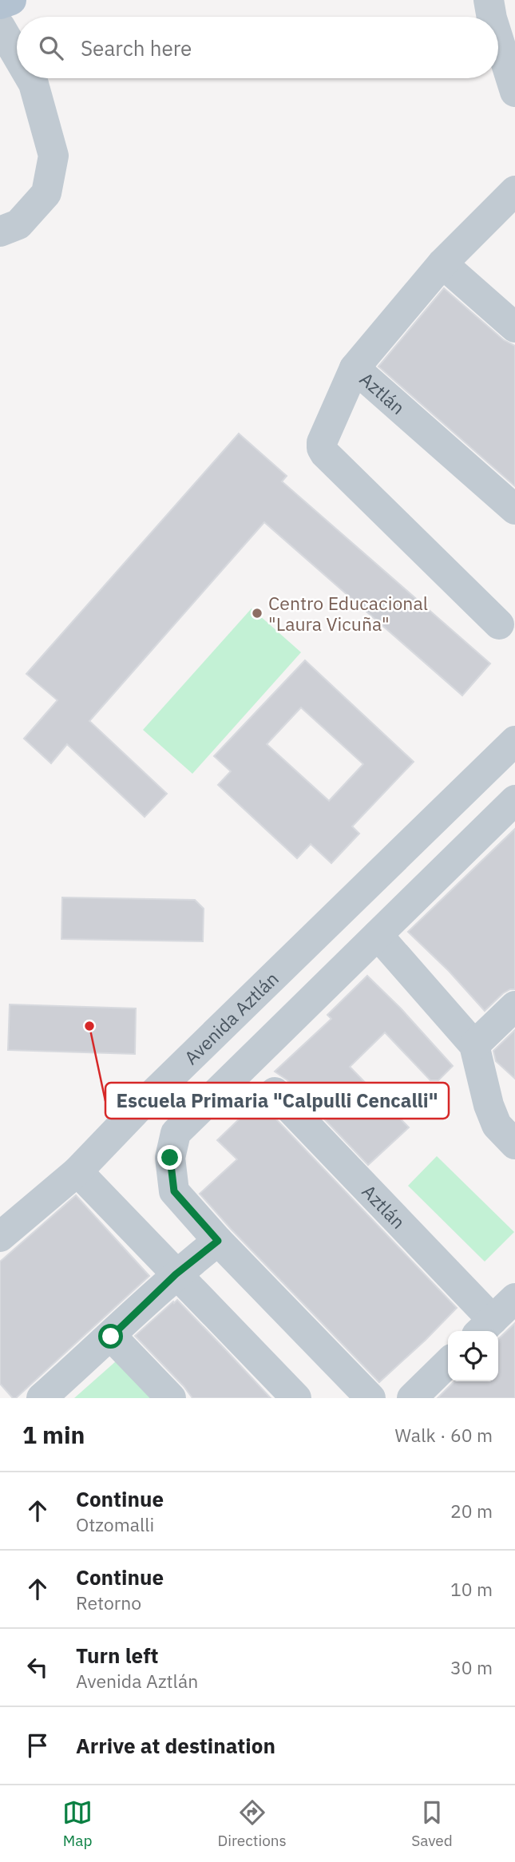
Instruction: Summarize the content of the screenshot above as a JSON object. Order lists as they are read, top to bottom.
{
  "streets": {
    "street": ["Aztlán", "Avenida Aztlán"]
  },
  "places": ["Centro Educacional \"Laura Vicuña\"", "Escuela Primaria \"Calpulli Cencalli\""],
  "page": {
    "search": "Search here",
    "heading": ["1 min", "Walk · 60 m"],
    "list": [
      ["Continue", "Otzomalli", "20 m"],
      ["Continue", "Retorno", "10 m"],
      ["Turn left", "Avenida Aztlán", "30 m"],
      "Arrive at destination"
    ],
    "nav": ["Map", "Directions", "Saved"]
  }
}
